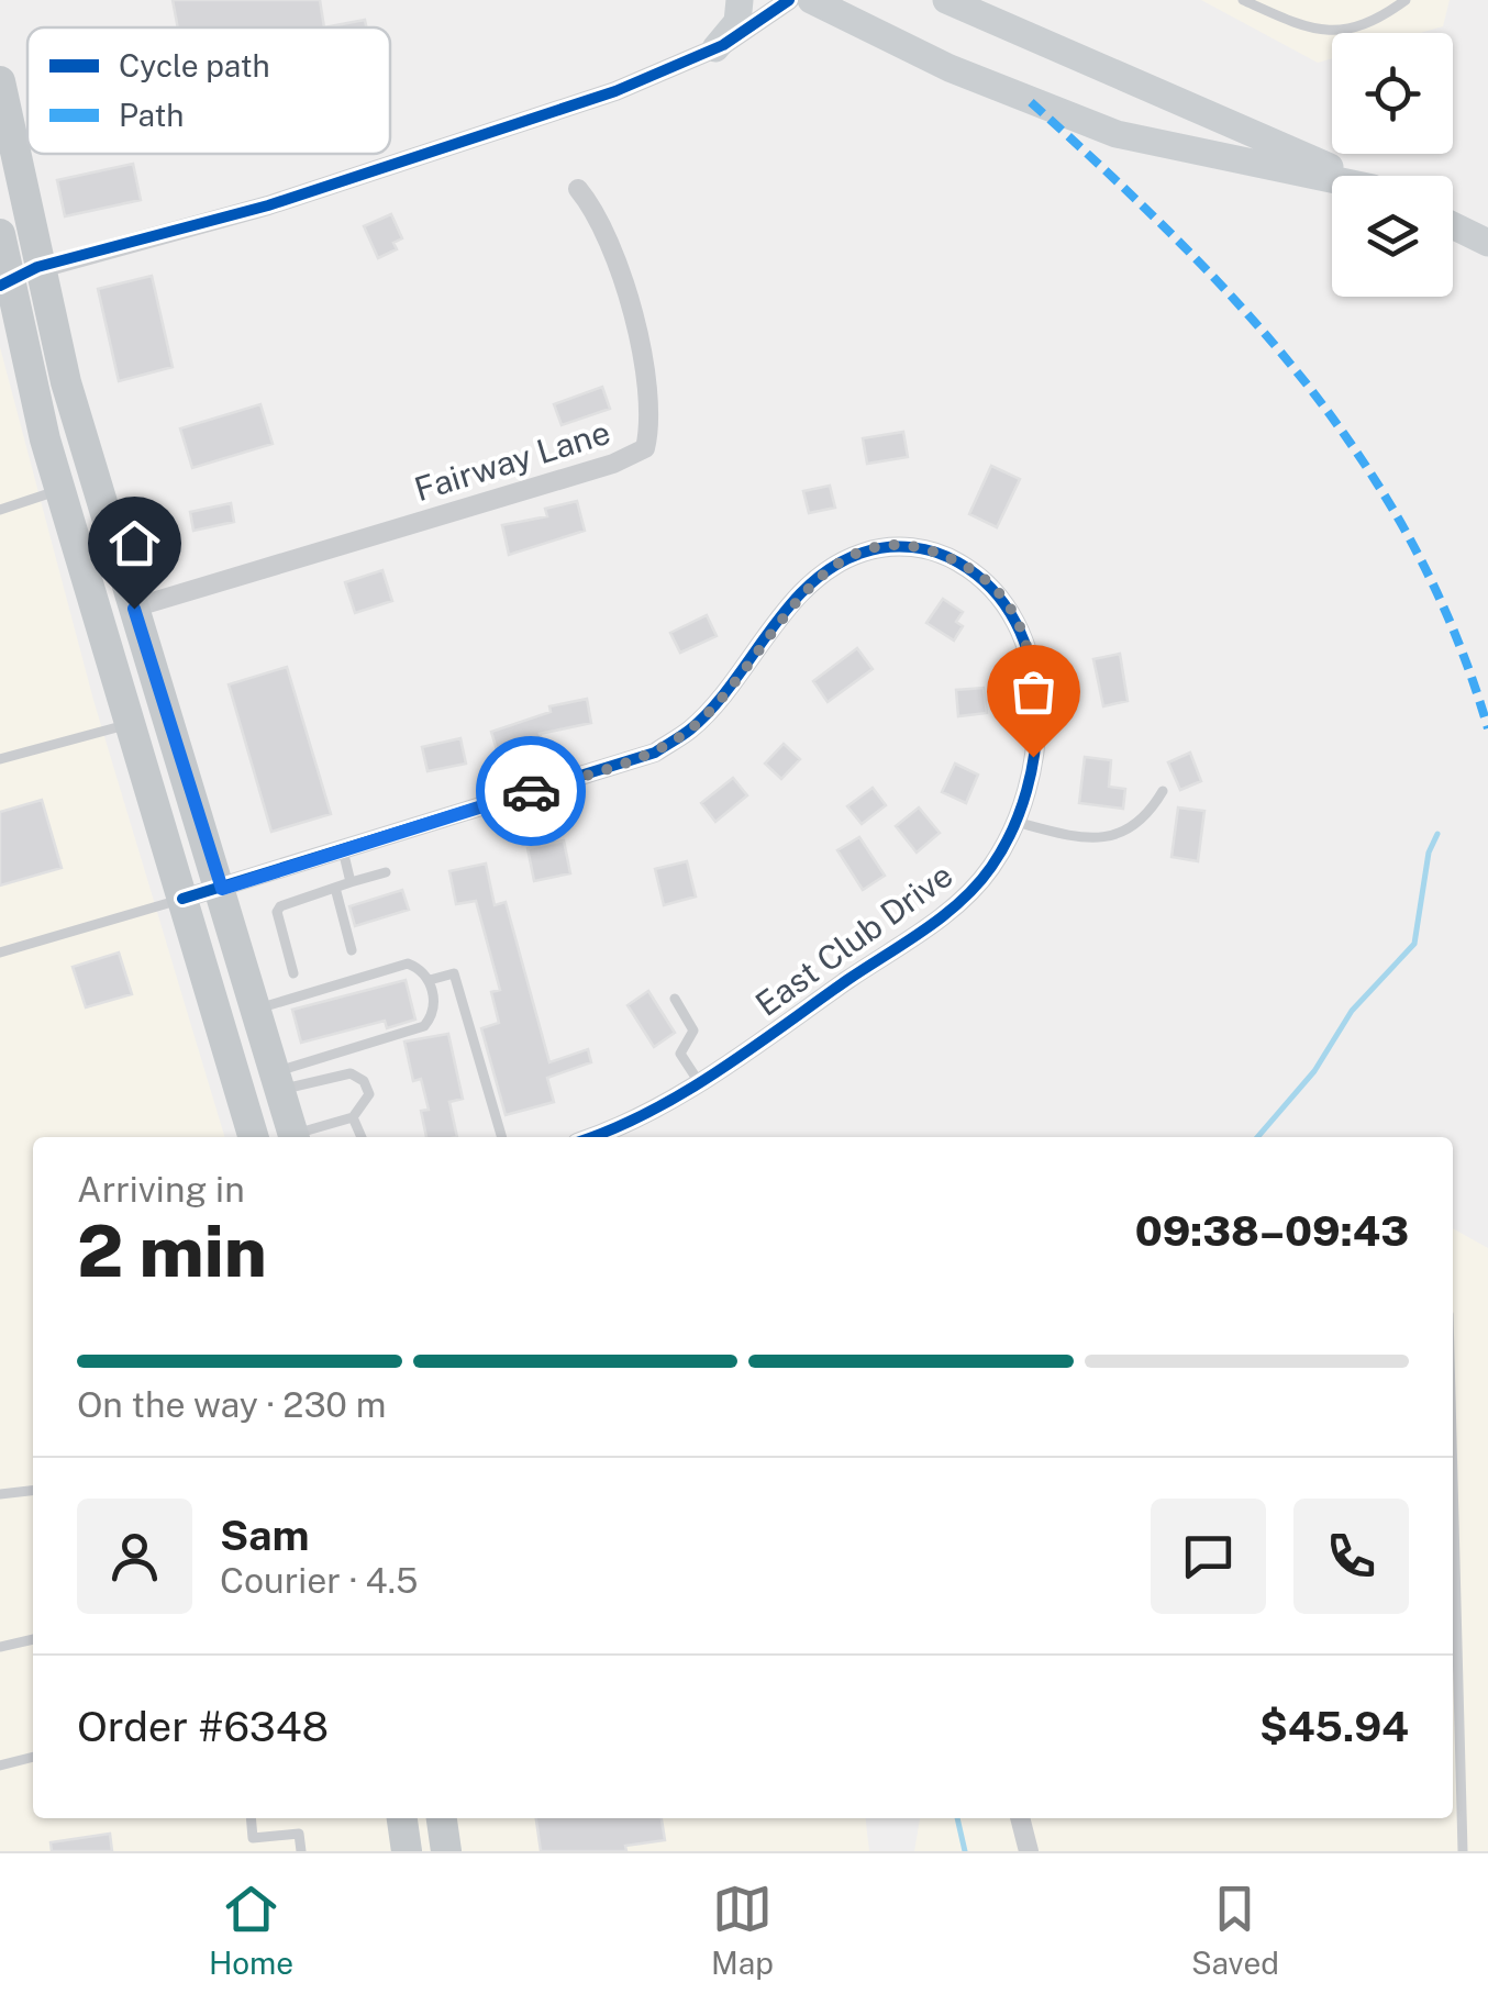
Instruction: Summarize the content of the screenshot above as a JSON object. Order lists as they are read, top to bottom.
{
  "streets": {
    "street": ["Fairway Lane", "East Club Drive"]
  },
  "legend": ["Cycle path", "Path"],
  "page": {
    "heading": ["2 min", "Arriving in", "09:38–09:43"],
    "panel": [
      "Sam",
      "Courier · 4.5",
      "Order #6348",
      "$45.94"
    ],
    "bar": "On the way · 230 m",
    "tabs": ["Home", "Map", "Saved"]
  }
}
